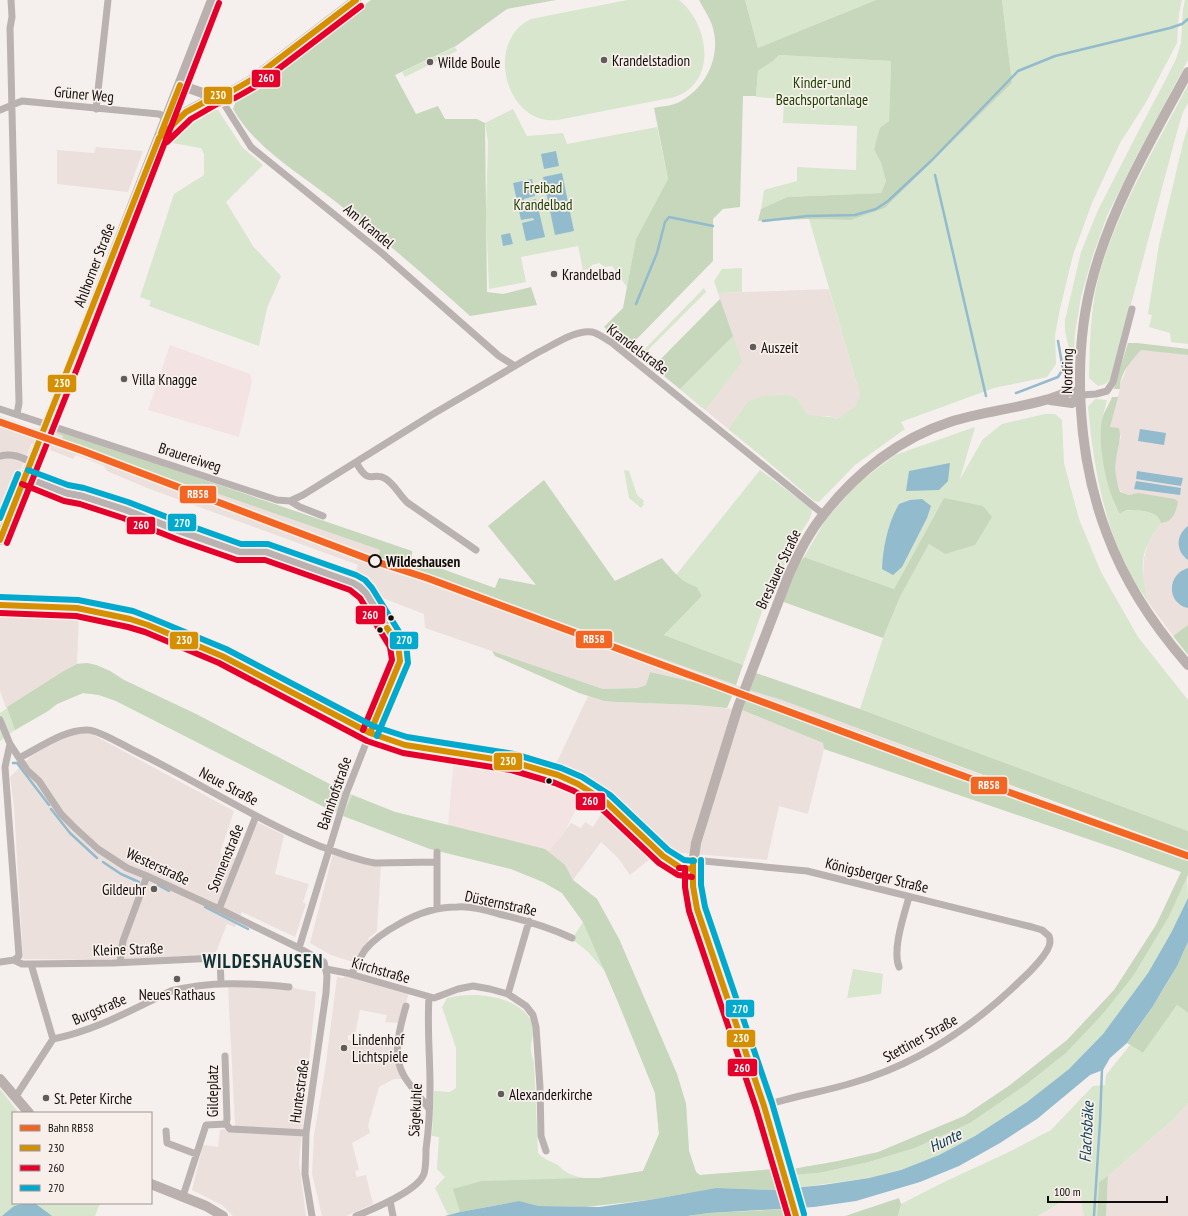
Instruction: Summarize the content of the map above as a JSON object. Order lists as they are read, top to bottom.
{
  "streets": {
    "street": [
      "Grüner Weg",
      "Am Krandel",
      "Ahlhorner Straße",
      "Krandelstraße",
      "Nordring",
      "Brauereiweg",
      "Breslauer Straße",
      "Neue Straße",
      "Bahnhofstraße",
      "Sonnenstraße",
      "Westerstraße",
      "Königsberger Straße",
      "Düsternstraße",
      "Kleine Straße",
      "Kirchstraße",
      "Burgstraße",
      "Stettiner Straße",
      "Gildeplatz",
      "Huntestraße",
      "Sägekuhle"
    ]
  },
  "crossings": [
    ["Grüner Weg", "Ahlhorner Straße"],
    ["Am Krandel", "Krandelstraße"],
    ["Ahlhorner Straße", "Brauereiweg"],
    ["Ahlhorner Straße", "Bahnhofstraße"],
    ["Krandelstraße", "Brauereiweg"],
    ["Krandelstraße", "Breslauer Straße"],
    ["Nordring", "Breslauer Straße"],
    ["Breslauer Straße", "Königsberger Straße"],
    ["Breslauer Straße", "Stettiner Straße"],
    ["Neue Straße", "Bahnhofstraße"],
    ["Neue Straße", "Sonnenstraße"],
    ["Neue Straße", "Westerstraße"],
    ["Bahnhofstraße", "Westerstraße"],
    ["Sonnenstraße", "Westerstraße"],
    ["Westerstraße", "Kirchstraße"],
    ["Westerstraße", "Huntestraße"],
    ["Königsberger Straße", "Stettiner Straße"],
    ["Düsternstraße", "Kirchstraße"],
    ["Kleine Straße", "Burgstraße"],
    ["Kirchstraße", "Huntestraße"],
    ["Kirchstraße", "Sägekuhle"]
  ],
  "districts": ["WILDESHAUSEN"],
  "water": ["Flachsbäke", "Hunte"],
  "parks": ["Kinder-und Beachsportanlage", "Freibad Krandelbad"],
  "places": [
    "Krandelstadion",
    "Wilde Boule",
    "Krandelbad",
    "Auszeit",
    "Villa Knagge",
    "Wildeshausen",
    "Gildeuhr",
    "Neues Rathaus",
    "Lindenhof Lichtspiele",
    "Alexanderkirche",
    "St. Peter Kirche"
  ],
  "lines": [
    "transit line 230",
    "transit line 260",
    "rail line RB58",
    "transit line 270"
  ],
  "legend": [
    "Bahn RB58",
    "230",
    "260",
    "270"
  ],
  "scale_bar": "100 m"
}
